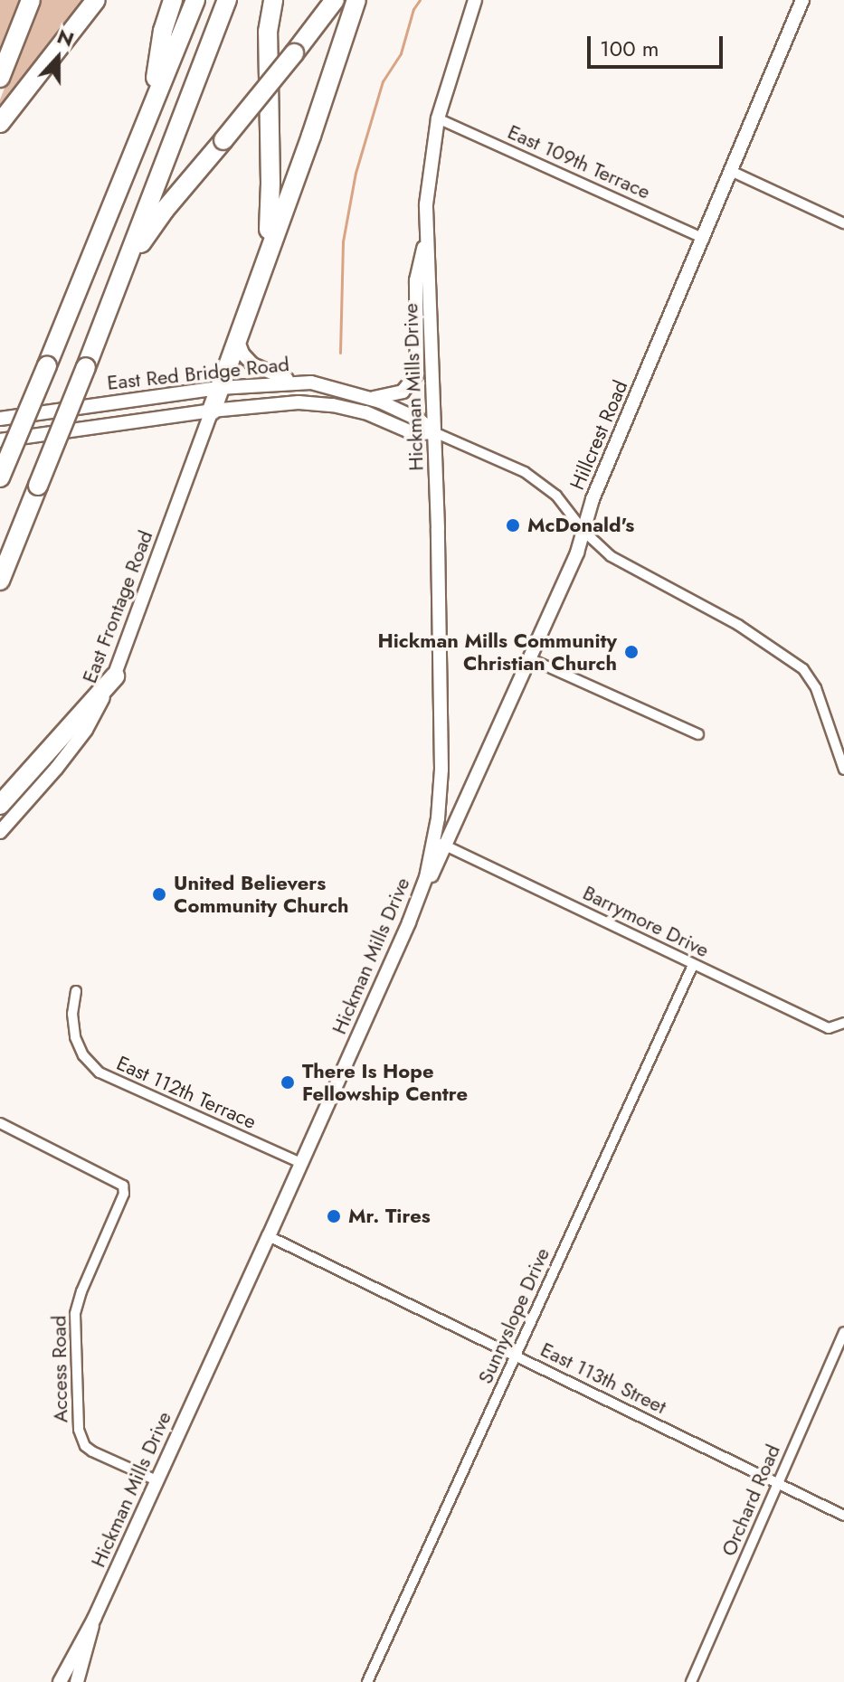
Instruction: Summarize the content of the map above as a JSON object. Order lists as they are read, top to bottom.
{
  "streets": {
    "street": [
      "East 109th Terrace",
      "East Red Bridge Road",
      "Hickman Mills Drive",
      "Hillcrest Road",
      "East Frontage Road",
      "Barrymore Drive",
      "East 112th Terrace",
      "Sunnyslope Drive",
      "Access Road",
      "East 113th Street",
      "Orchard Road"
    ]
  },
  "crossings": [
    ["East 109th Terrace", "Hickman Mills Drive"],
    ["East 109th Terrace", "Hillcrest Road"],
    ["East Red Bridge Road", "Hickman Mills Drive"],
    ["East Red Bridge Road", "Hillcrest Road"],
    ["East Red Bridge Road", "East Frontage Road"],
    ["Hickman Mills Drive", "Hillcrest Road"],
    ["Hickman Mills Drive", "Barrymore Drive"],
    ["Hickman Mills Drive", "East 112th Terrace"],
    ["Hickman Mills Drive", "Access Road"],
    ["Hickman Mills Drive", "East 113th Street"],
    ["Hillcrest Road", "Barrymore Drive"],
    ["Barrymore Drive", "Sunnyslope Drive"],
    ["Sunnyslope Drive", "East 113th Street"],
    ["East 113th Street", "Orchard Road"]
  ],
  "places": [
    "McDonald's",
    "Hickman Mills Community Christian Church",
    "United Believers Community Church",
    "There Is Hope Fellowship Centre",
    "Mr. Tires"
  ],
  "scale_bar": "100 m",
  "north": "top"
}
